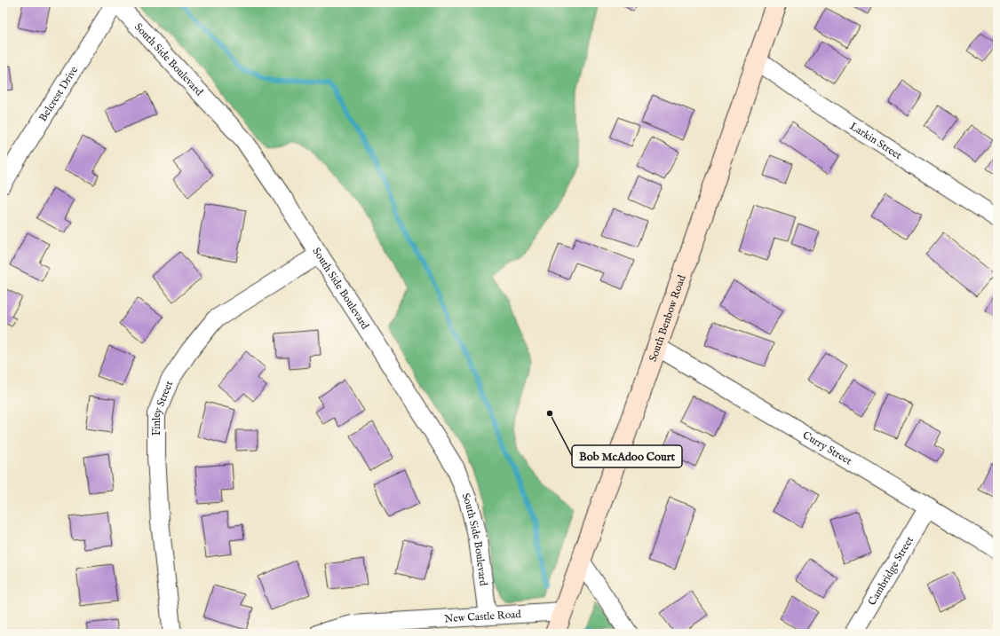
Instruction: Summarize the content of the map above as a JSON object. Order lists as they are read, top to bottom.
{
  "streets": {
    "main road": ["South Benbow Road"],
    "street": [
      "South Side Boulevard",
      "Belcrest Drive",
      "Larkin Street",
      "Finley Street",
      "Curry Street",
      "Cambridge Street",
      "New Castle Road"
    ]
  },
  "crossings": [
    ["South Side Boulevard", "Belcrest Drive"],
    ["South Side Boulevard", "Finley Street"],
    ["South Side Boulevard", "New Castle Road"],
    ["Larkin Street", "South Benbow Road"],
    ["South Benbow Road", "Curry Street"],
    ["South Benbow Road", "New Castle Road"],
    ["Curry Street", "Cambridge Street"]
  ],
  "places": ["Bob McAdoo Court"]
}
